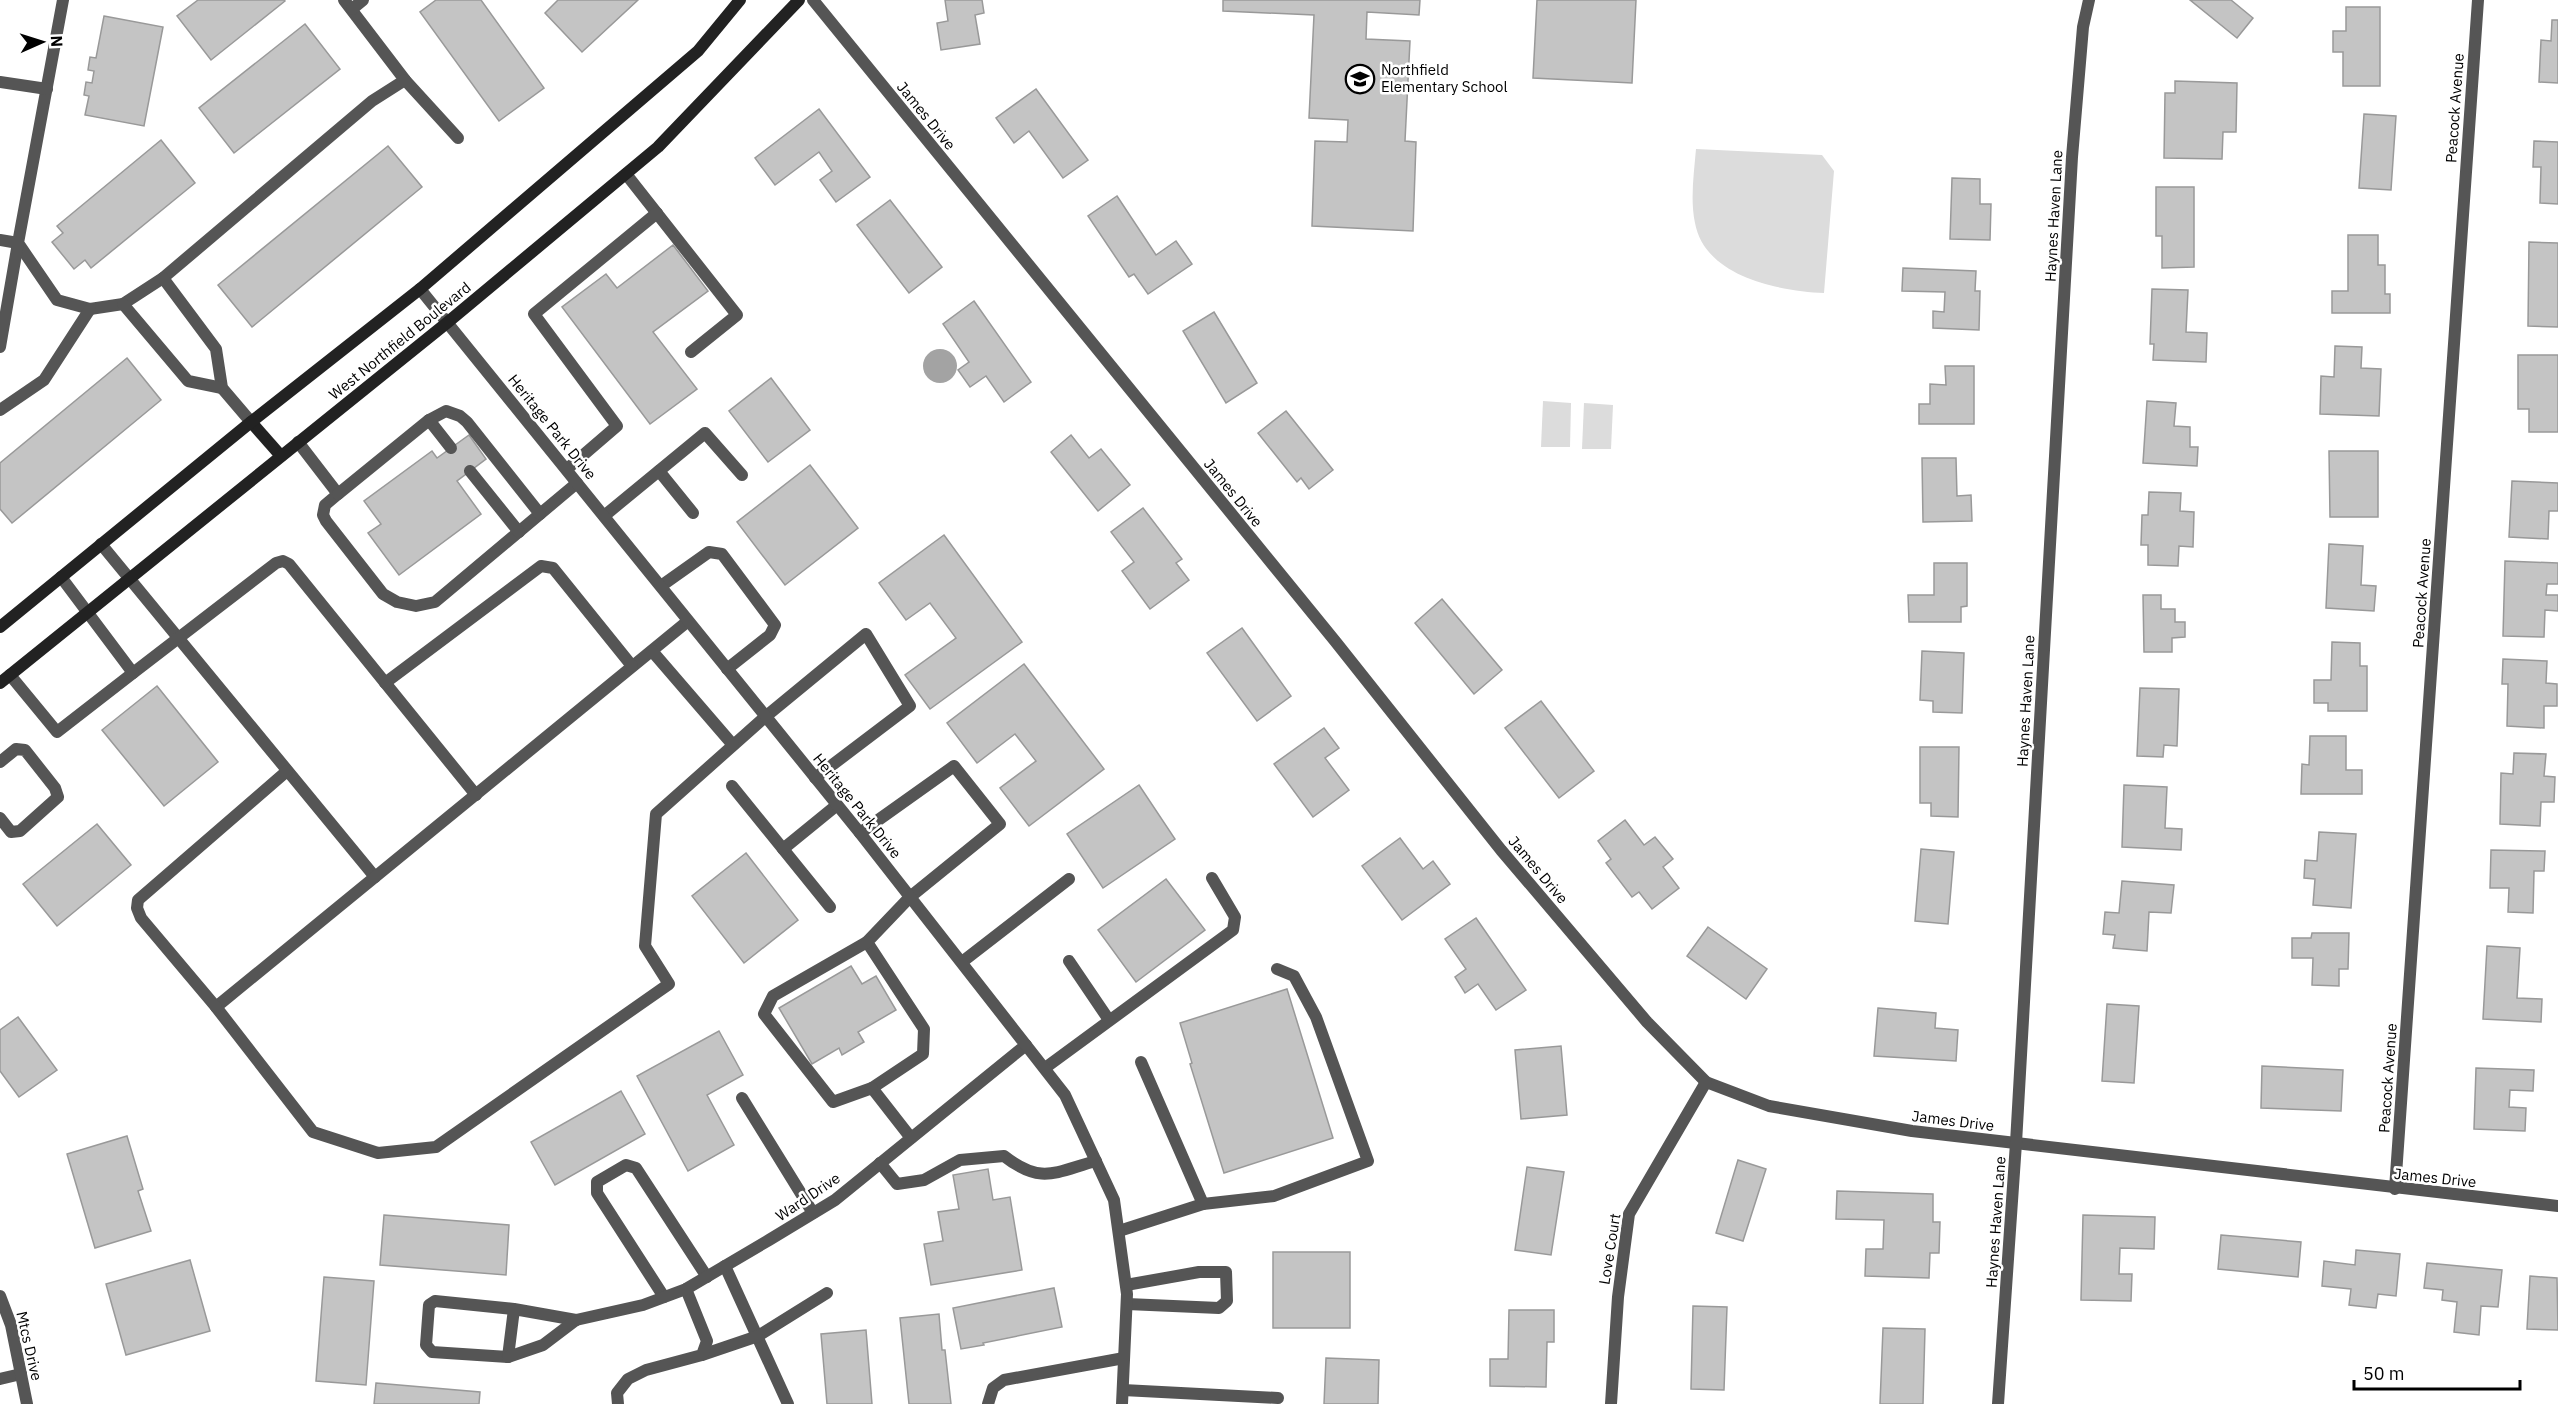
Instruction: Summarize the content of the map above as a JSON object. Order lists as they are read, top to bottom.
{
  "streets": {
    "main road": ["West Northfield Boulevard"],
    "street": [
      "Peacock Avenue",
      "James Drive",
      "Haynes Haven Lane",
      "Heritage Park Drive",
      "Ward Drive",
      "Love Court",
      "Mtcs Drive"
    ]
  },
  "crossings": [
    ["Peacock Avenue", "James Drive"],
    ["James Drive", "Haynes Haven Lane"],
    ["James Drive", "Love Court"],
    ["West Northfield Boulevard", "Heritage Park Drive"],
    ["Heritage Park Drive", "Ward Drive"]
  ],
  "places": {
    "school or university": ["Northfield Elementary School"]
  },
  "scale_bar": "50 m",
  "north": "right"
}
